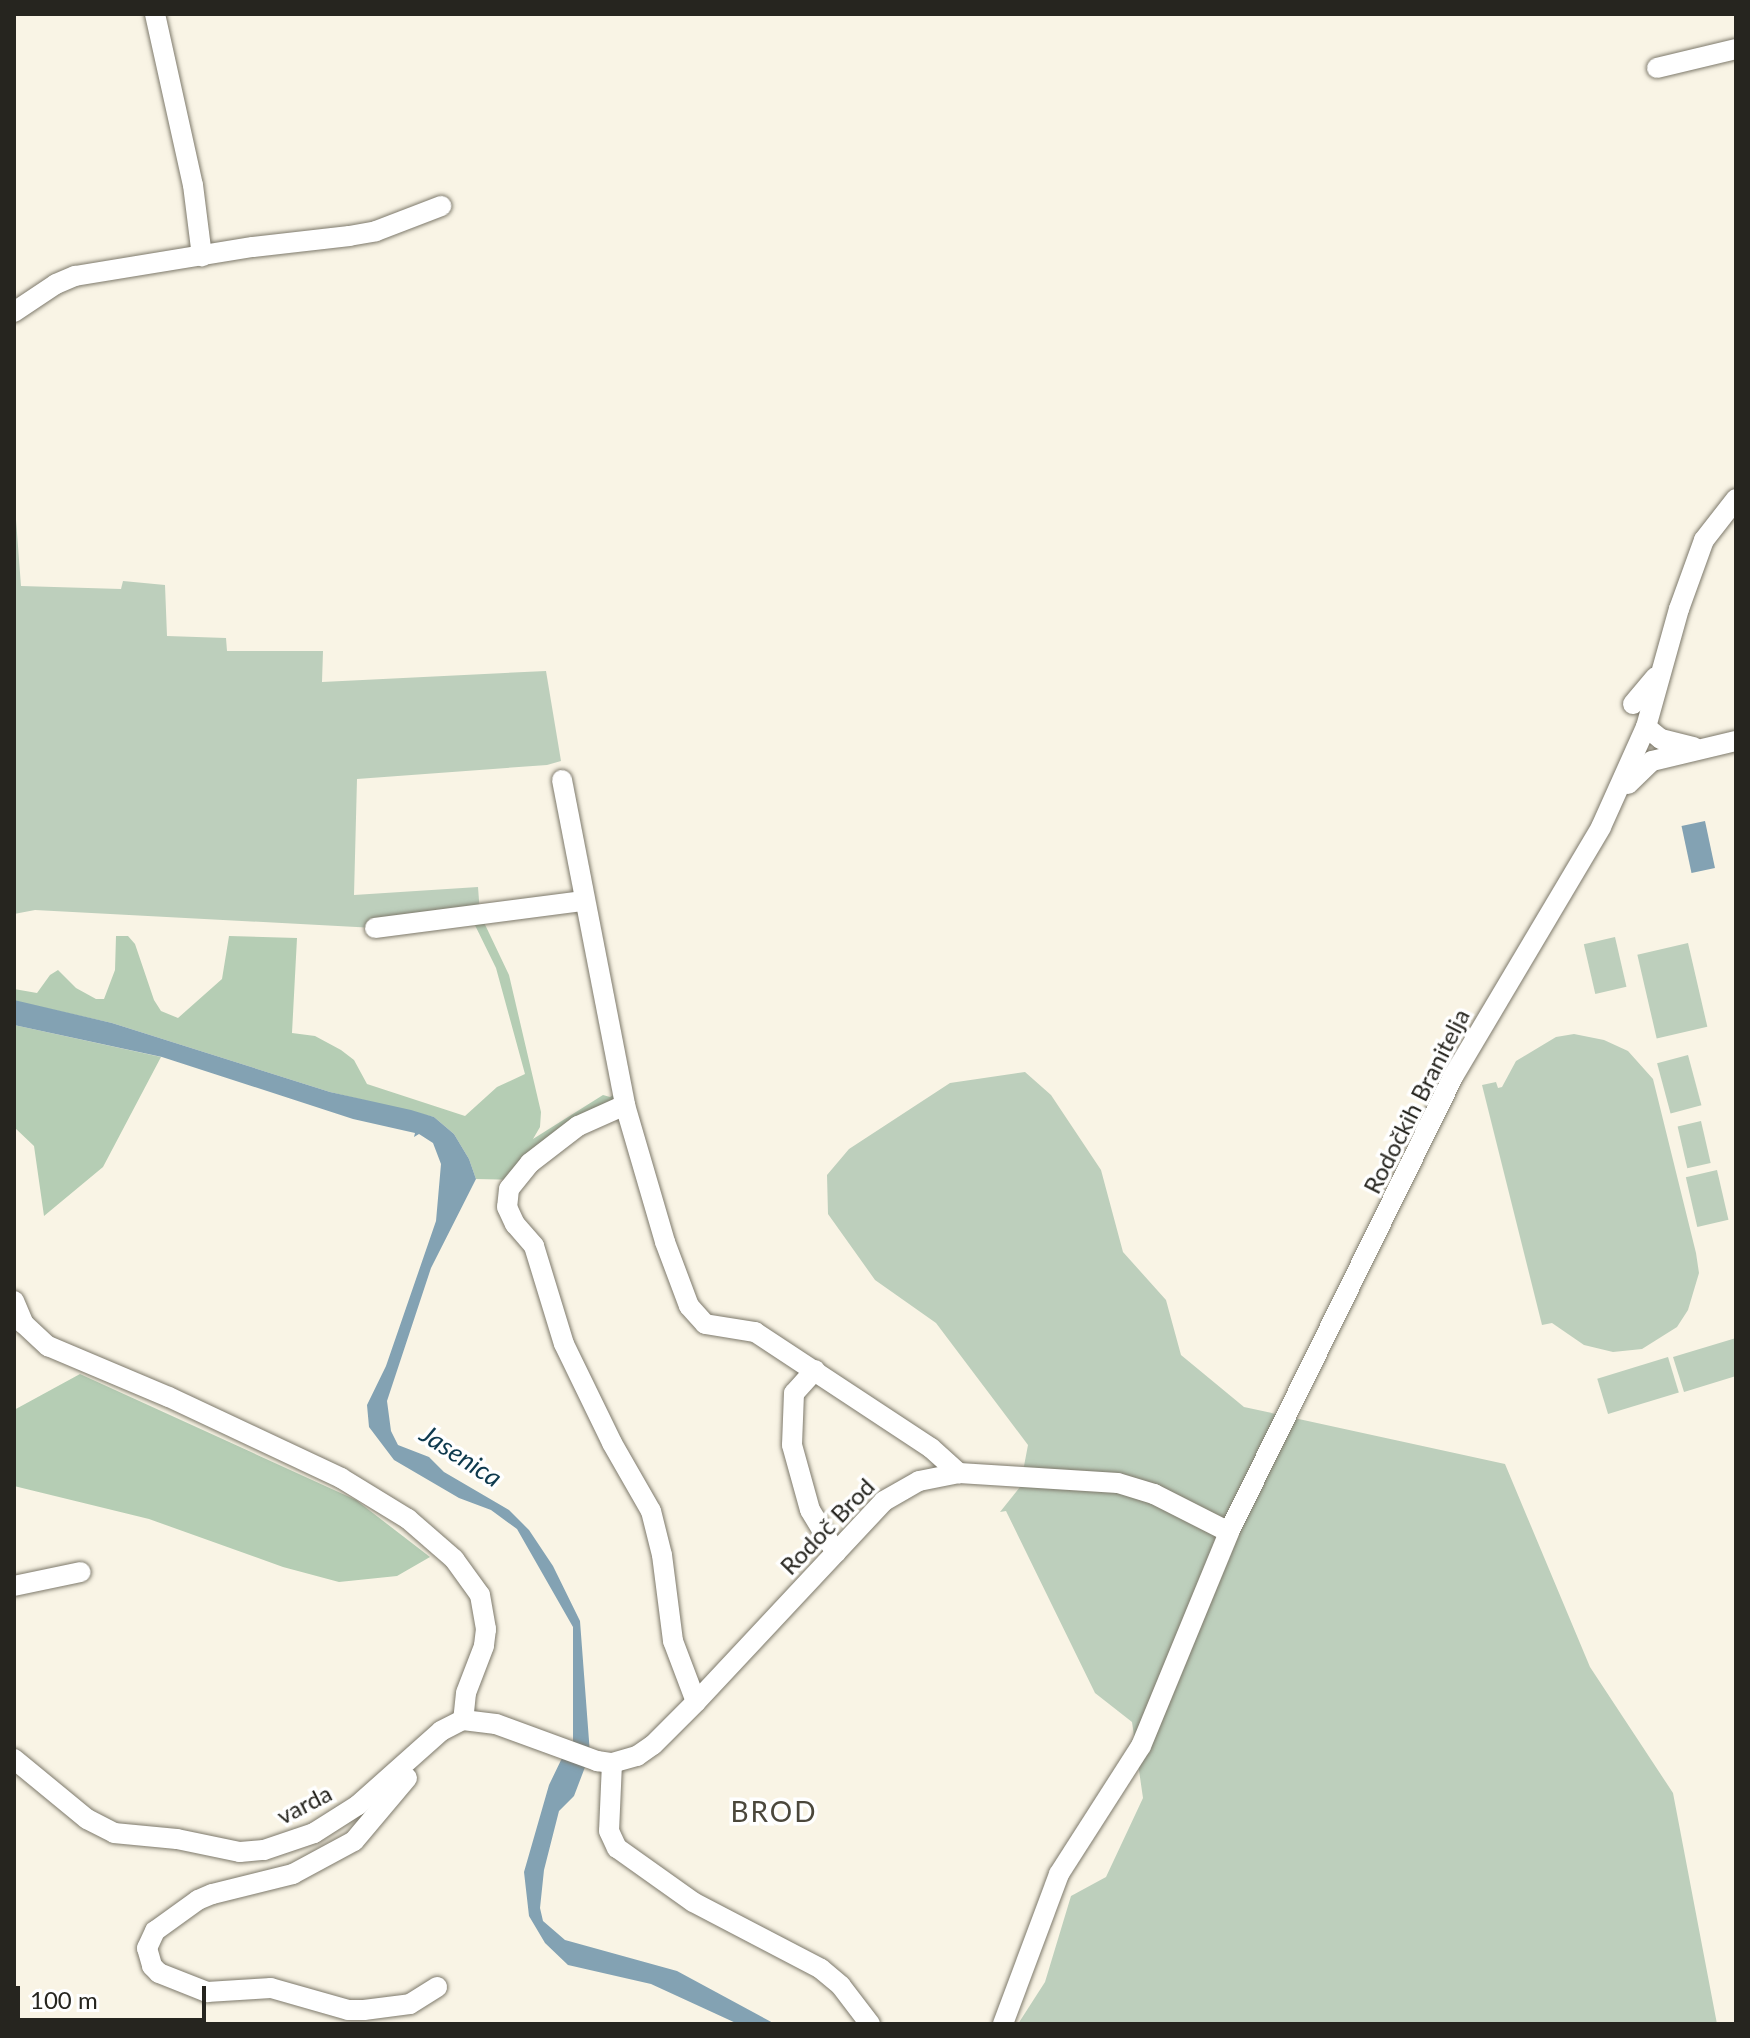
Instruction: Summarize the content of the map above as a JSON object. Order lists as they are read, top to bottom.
{
  "streets": {
    "street": ["Rodočkih Branitelja", "Rodoč Brod", "varda"]
  },
  "crossings": [
    ["Rodočkih Branitelja", "Rodoč Brod"]
  ],
  "districts": ["BROD"],
  "water": ["Jasenica"],
  "scale_bar": "100 m"
}
